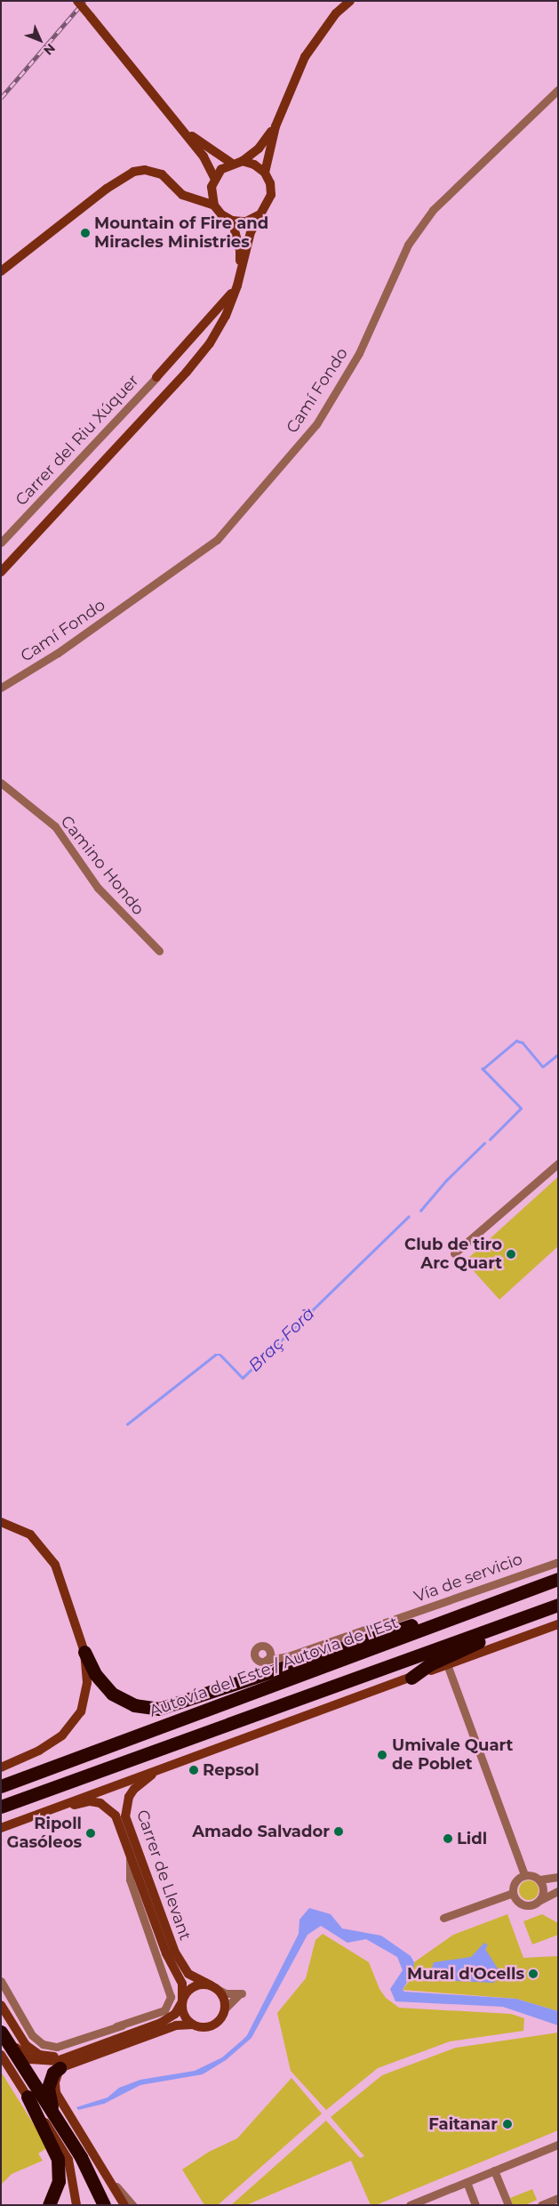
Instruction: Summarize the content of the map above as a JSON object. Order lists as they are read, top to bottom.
{
  "streets": {
    "highway": ["Autovía del Este / Autovia de l'Est"],
    "street": [
      "Camí Fondo",
      "Carrer del Riu Xúquer",
      "Camino Hondo",
      "Vía de servicio",
      "Carrer de Llevant"
    ]
  },
  "water": ["Braç Forà"],
  "places": [
    "Mountain of Fire and Miracles Ministries",
    "Club de tiro Arc Quart",
    "Umivale Quart de Poblet",
    "Repsol",
    "Amado Salvador",
    "Ripoll Gasóleos",
    "Lidl",
    "Mural d'Ocells",
    "Faitanar"
  ],
  "north": "bottom right"
}
